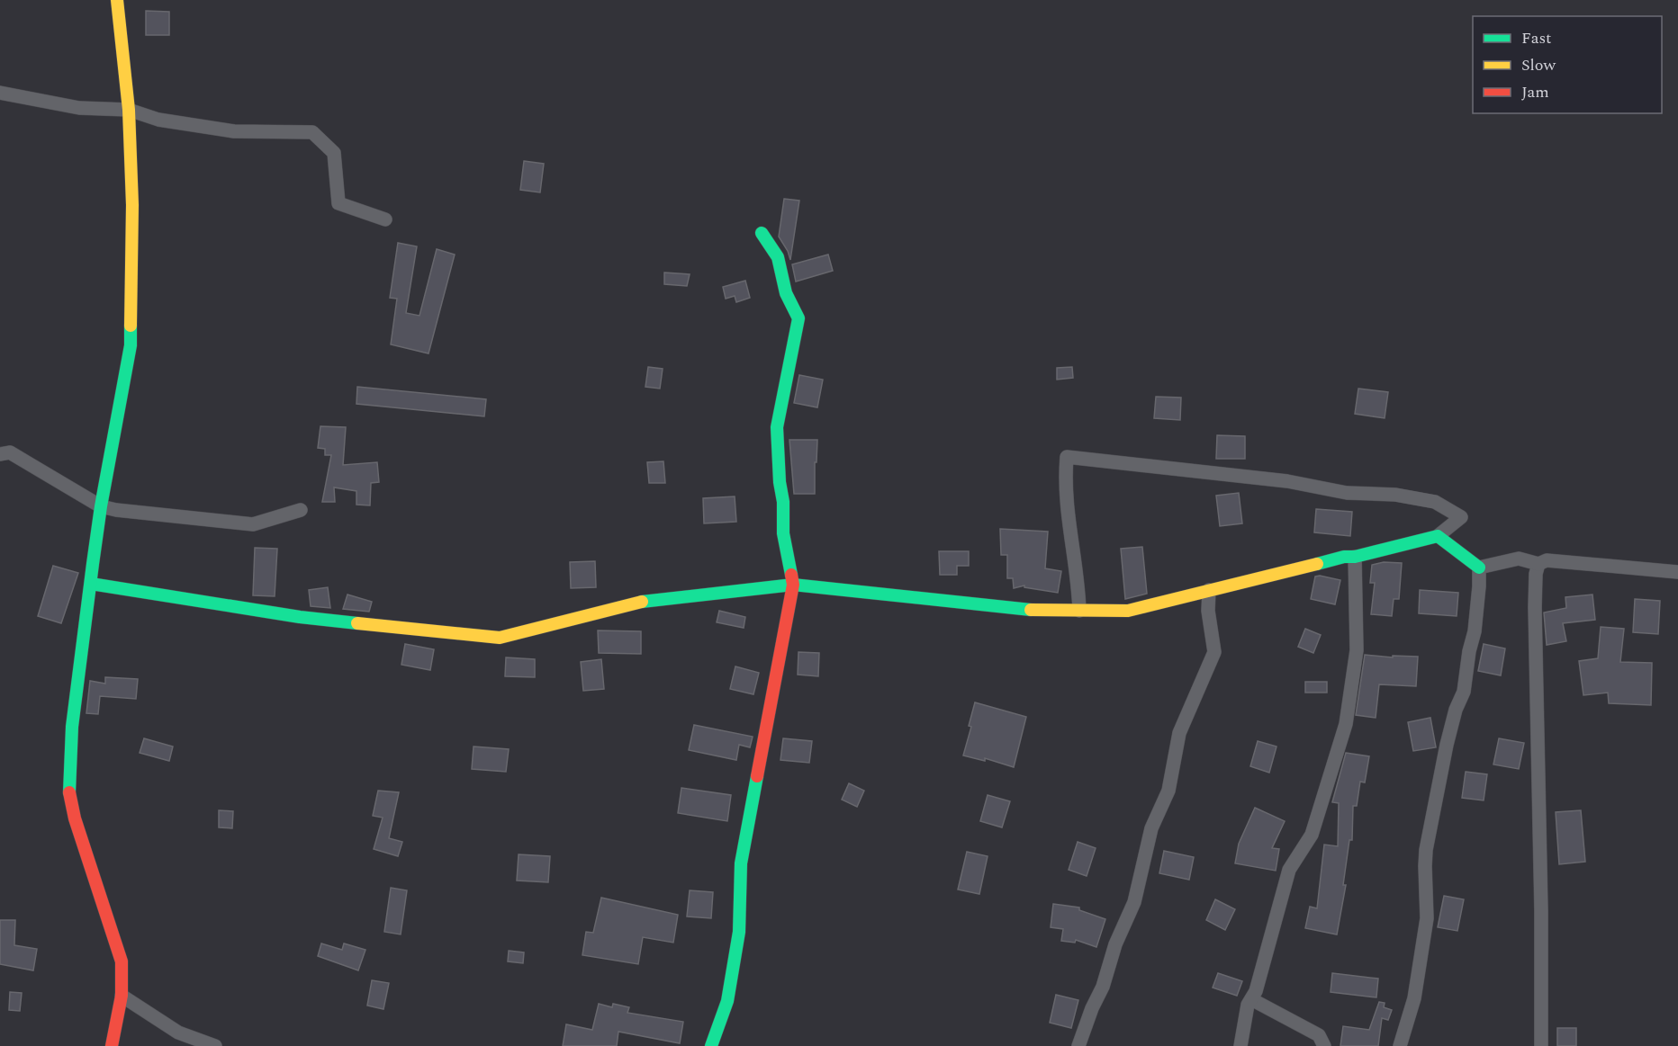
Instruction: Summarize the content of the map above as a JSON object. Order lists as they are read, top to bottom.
{
  "legend": ["Fast", "Slow", "Jam"]
}
